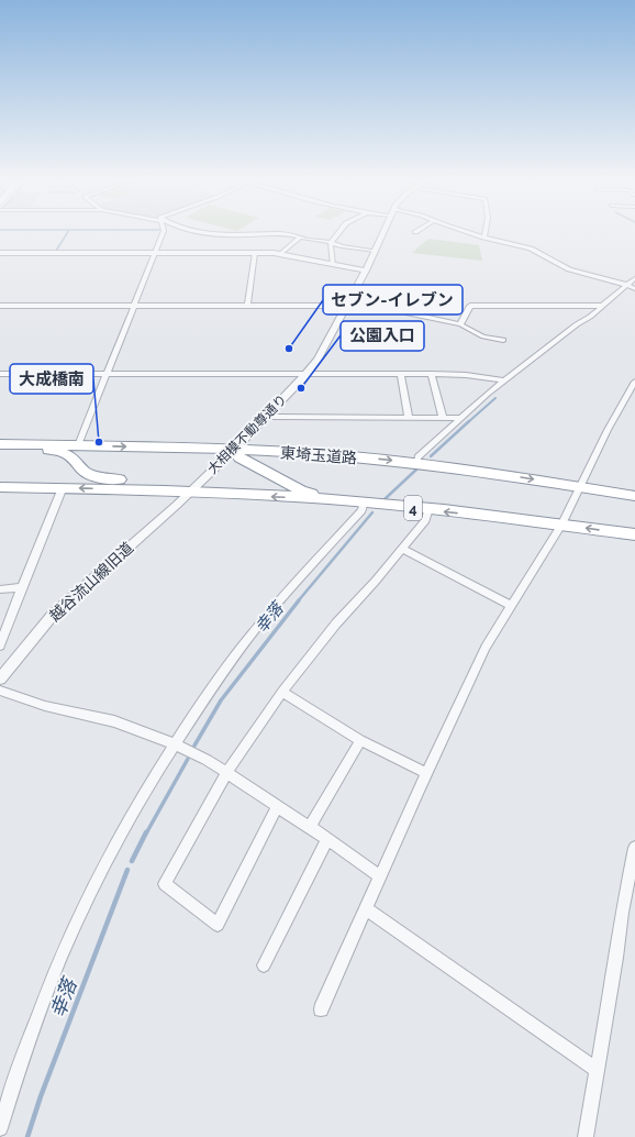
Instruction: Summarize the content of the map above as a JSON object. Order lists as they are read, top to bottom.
{
  "streets": {
    "highway": ["東埼玉道路", "4"],
    "street": ["大相模不動尊通り", "越谷流山線旧道"]
  },
  "crossings": [
    ["大相模不動尊通り", "東埼玉道路"],
    ["大相模不動尊通り", "4"],
    ["大相模不動尊通り", "越谷流山線旧道"],
    ["東埼玉道路", "4"],
    ["4", "越谷流山線旧道"]
  ],
  "water": ["幸落"],
  "places": ["セブン-イレブン", "公園入口", "大成橋南"]
}
